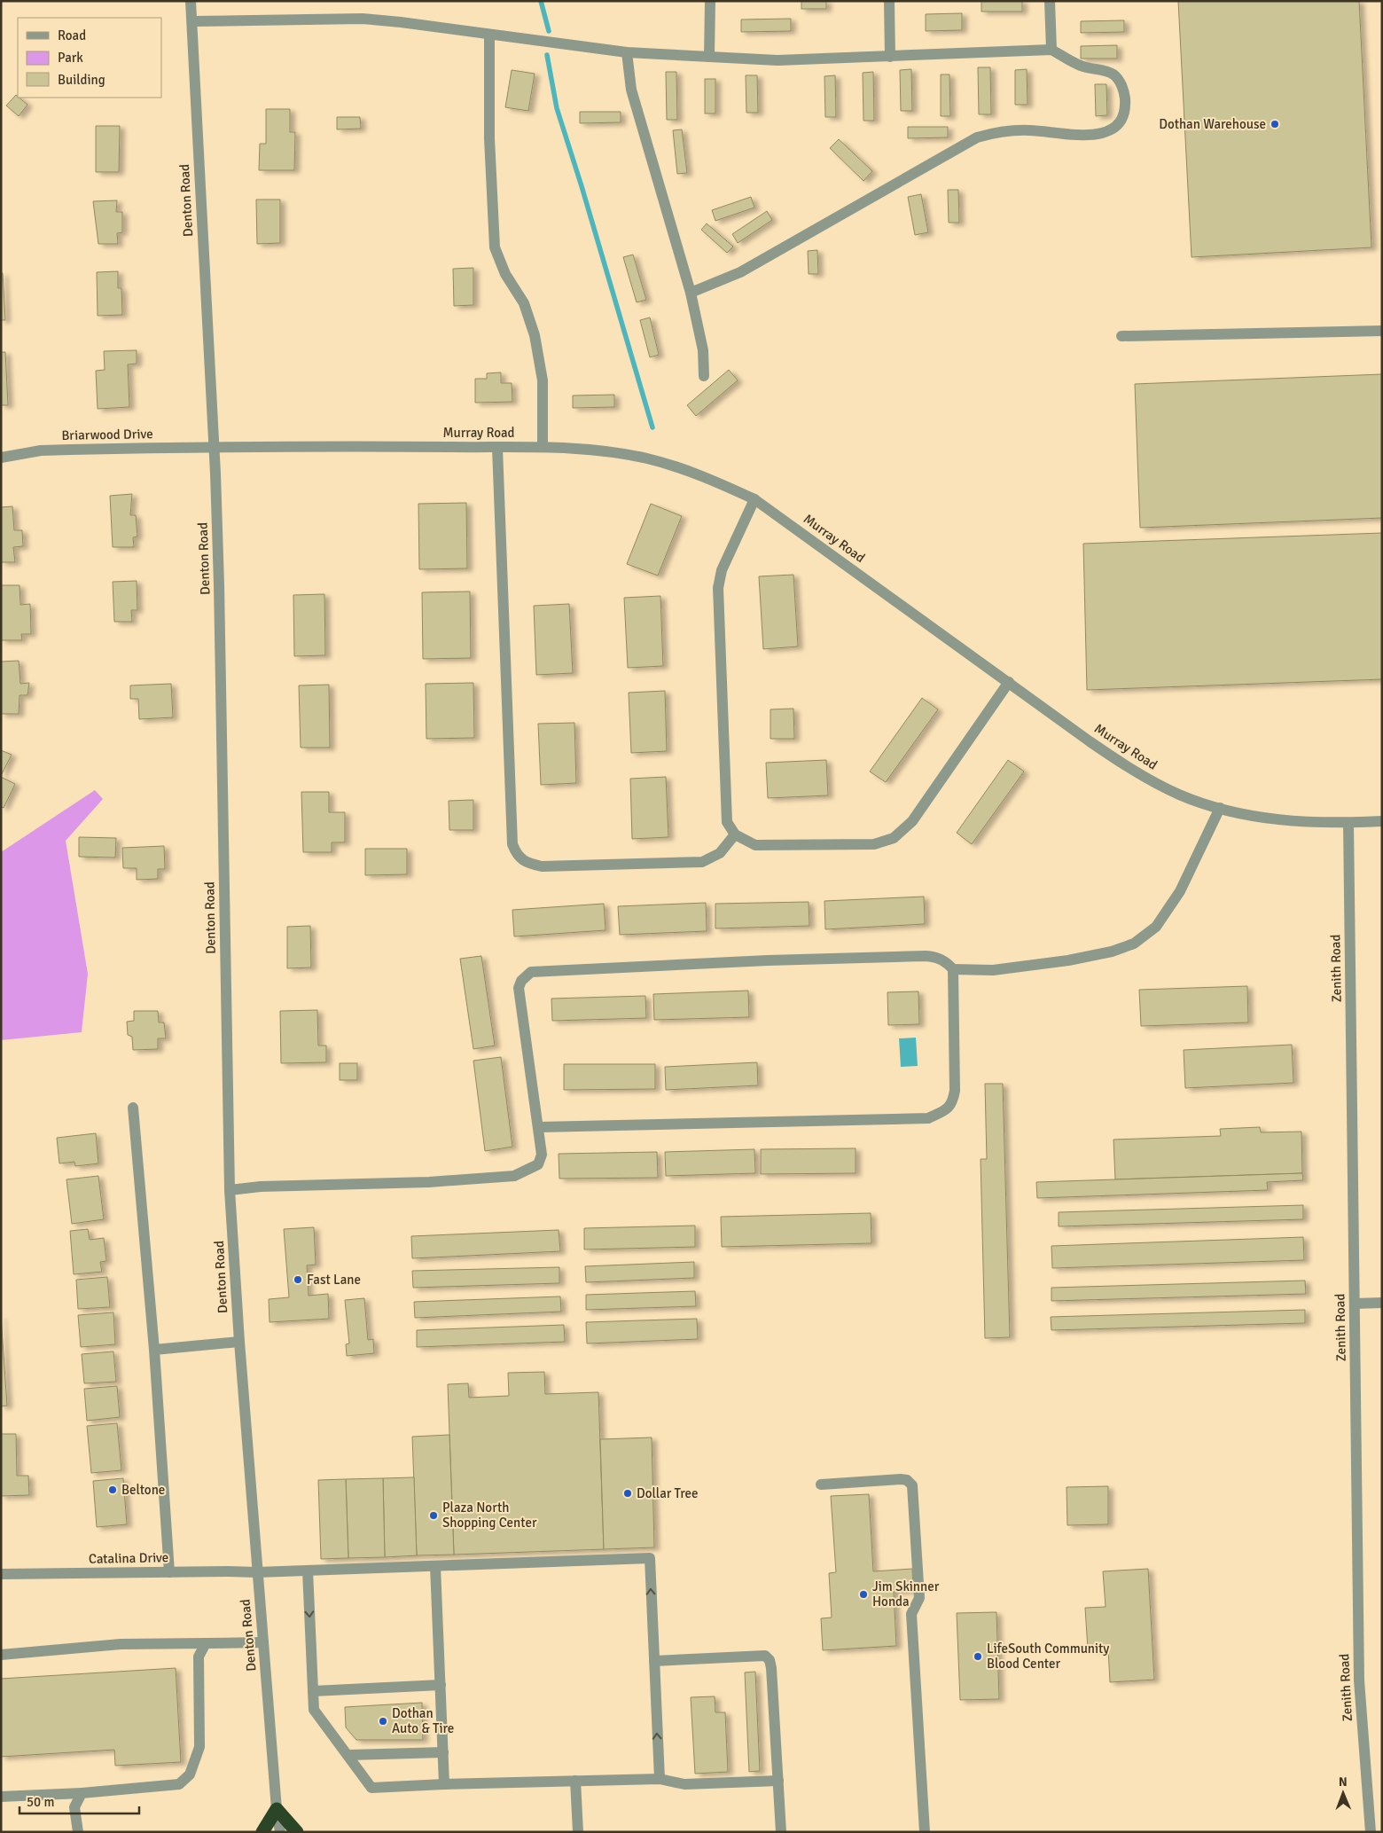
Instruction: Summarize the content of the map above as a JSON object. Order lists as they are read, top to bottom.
{
  "streets": {
    "street": [
      "Denton Road",
      "Murray Road",
      "Briarwood Drive",
      "Zenith Road",
      "Catalina Drive"
    ]
  },
  "crossings": [
    ["Denton Road", "Murray Road"],
    ["Denton Road", "Briarwood Drive"],
    ["Denton Road", "Catalina Drive"],
    ["Murray Road", "Briarwood Drive"],
    ["Murray Road", "Zenith Road"]
  ],
  "places": [
    "Dothan Warehouse",
    "Fast Lane",
    "Beltone",
    "Dollar Tree",
    "Plaza North Shopping Center",
    "Jim Skinner Honda",
    "LifeSouth Community Blood Center",
    "Dothan Auto & Tire"
  ],
  "legend": ["Road", "Park", "Building"],
  "scale_bar": "50 m",
  "north": "top"
}
